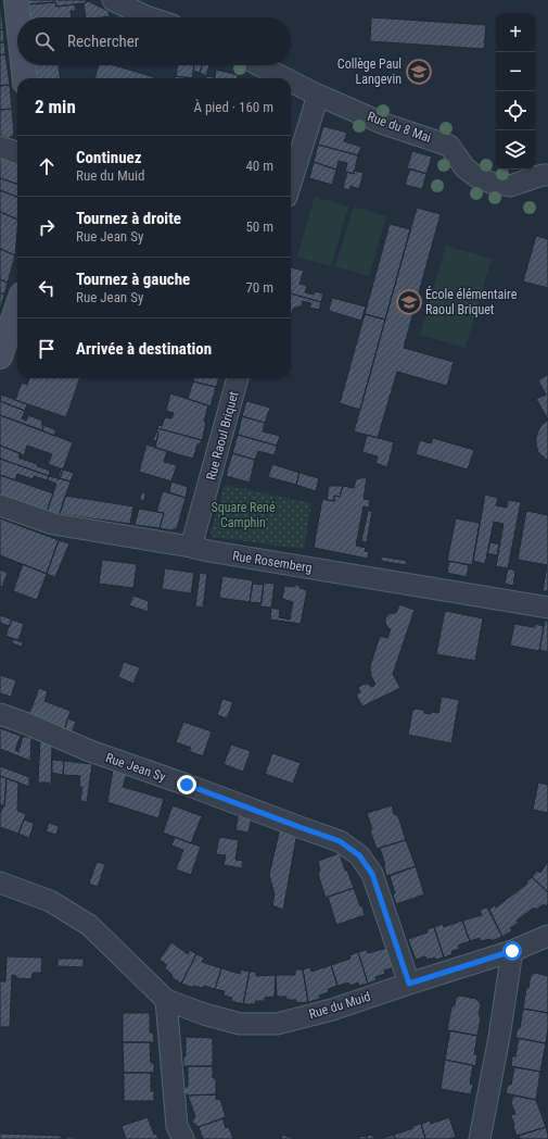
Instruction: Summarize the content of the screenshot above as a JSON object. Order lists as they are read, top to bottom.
{
  "streets": {
    "street": [
      "Rue du 8 Mai",
      "Rue Raoul Briquet",
      "Rue Rosemberg",
      "Rue Jean Sy",
      "Rue du Muid"
    ]
  },
  "crossings": [
    ["Rue Raoul Briquet", "Rue Rosemberg"],
    ["Rue Jean Sy", "Rue du Muid"]
  ],
  "parks": ["Square René Camphin"],
  "places": {
    "school or university": ["Collège Paul Langevin", "École élémentaire Raoul Briquet"]
  },
  "page": {
    "map_buttons": ["+", "−"],
    "search": "Rechercher",
    "heading": ["2 min", "À pied · 160 m"],
    "list": [
      ["Continuez", "Rue du Muid", "40 m"],
      ["Tournez à droite", "Rue Jean Sy", "50 m"],
      ["Tournez à gauche", "Rue Jean Sy", "70 m"],
      "Arrivée à destination"
    ]
  }
}
